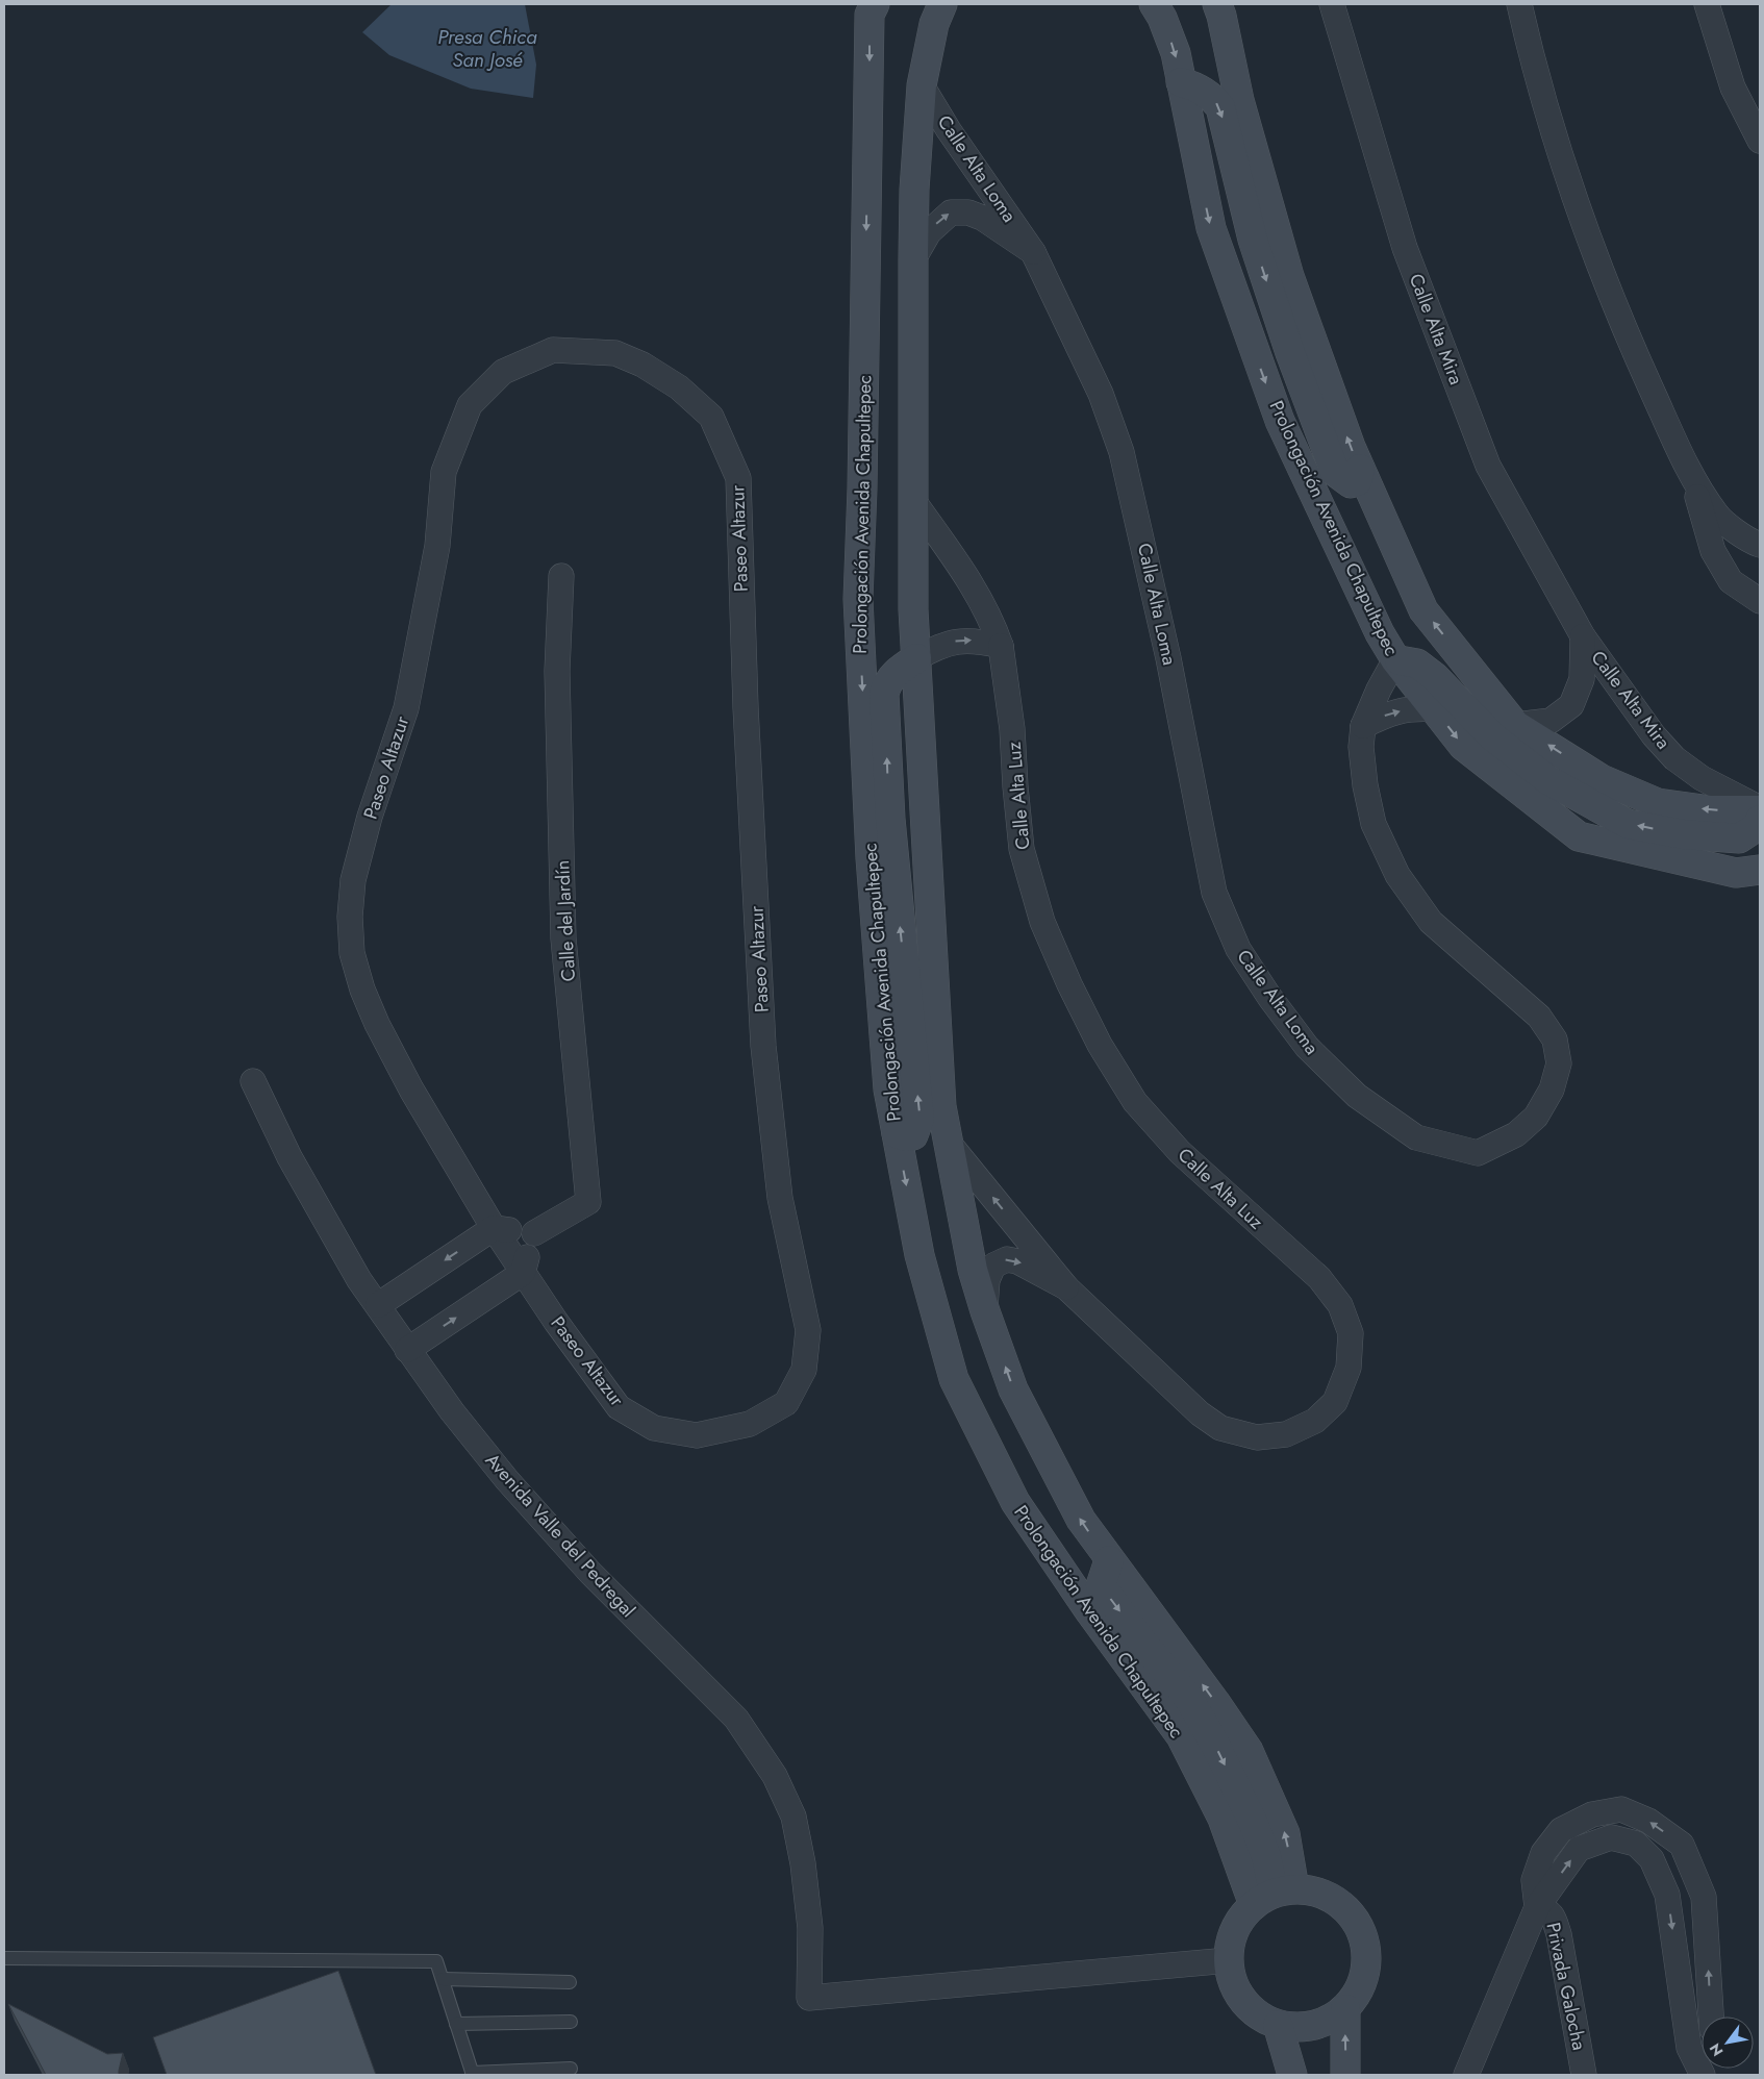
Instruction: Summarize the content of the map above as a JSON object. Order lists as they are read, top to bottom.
{
  "streets": {
    "street": [
      "Calle Alta Loma",
      "Calle Alta Mira",
      "Prolongación Avenida Chapultepec",
      "Paseo Altazur",
      "Calle Alta Luz",
      "Calle del Jardín",
      "Avenida Valle del Pedregal",
      "Privada Galocha"
    ]
  },
  "crossings": [
    ["Calle Alta Loma", "Prolongación Avenida Chapultepec"],
    ["Prolongación Avenida Chapultepec", "Avenida Valle del Pedregal"]
  ],
  "water": ["Presa Chica San José"],
  "north": "bottom left"
}
